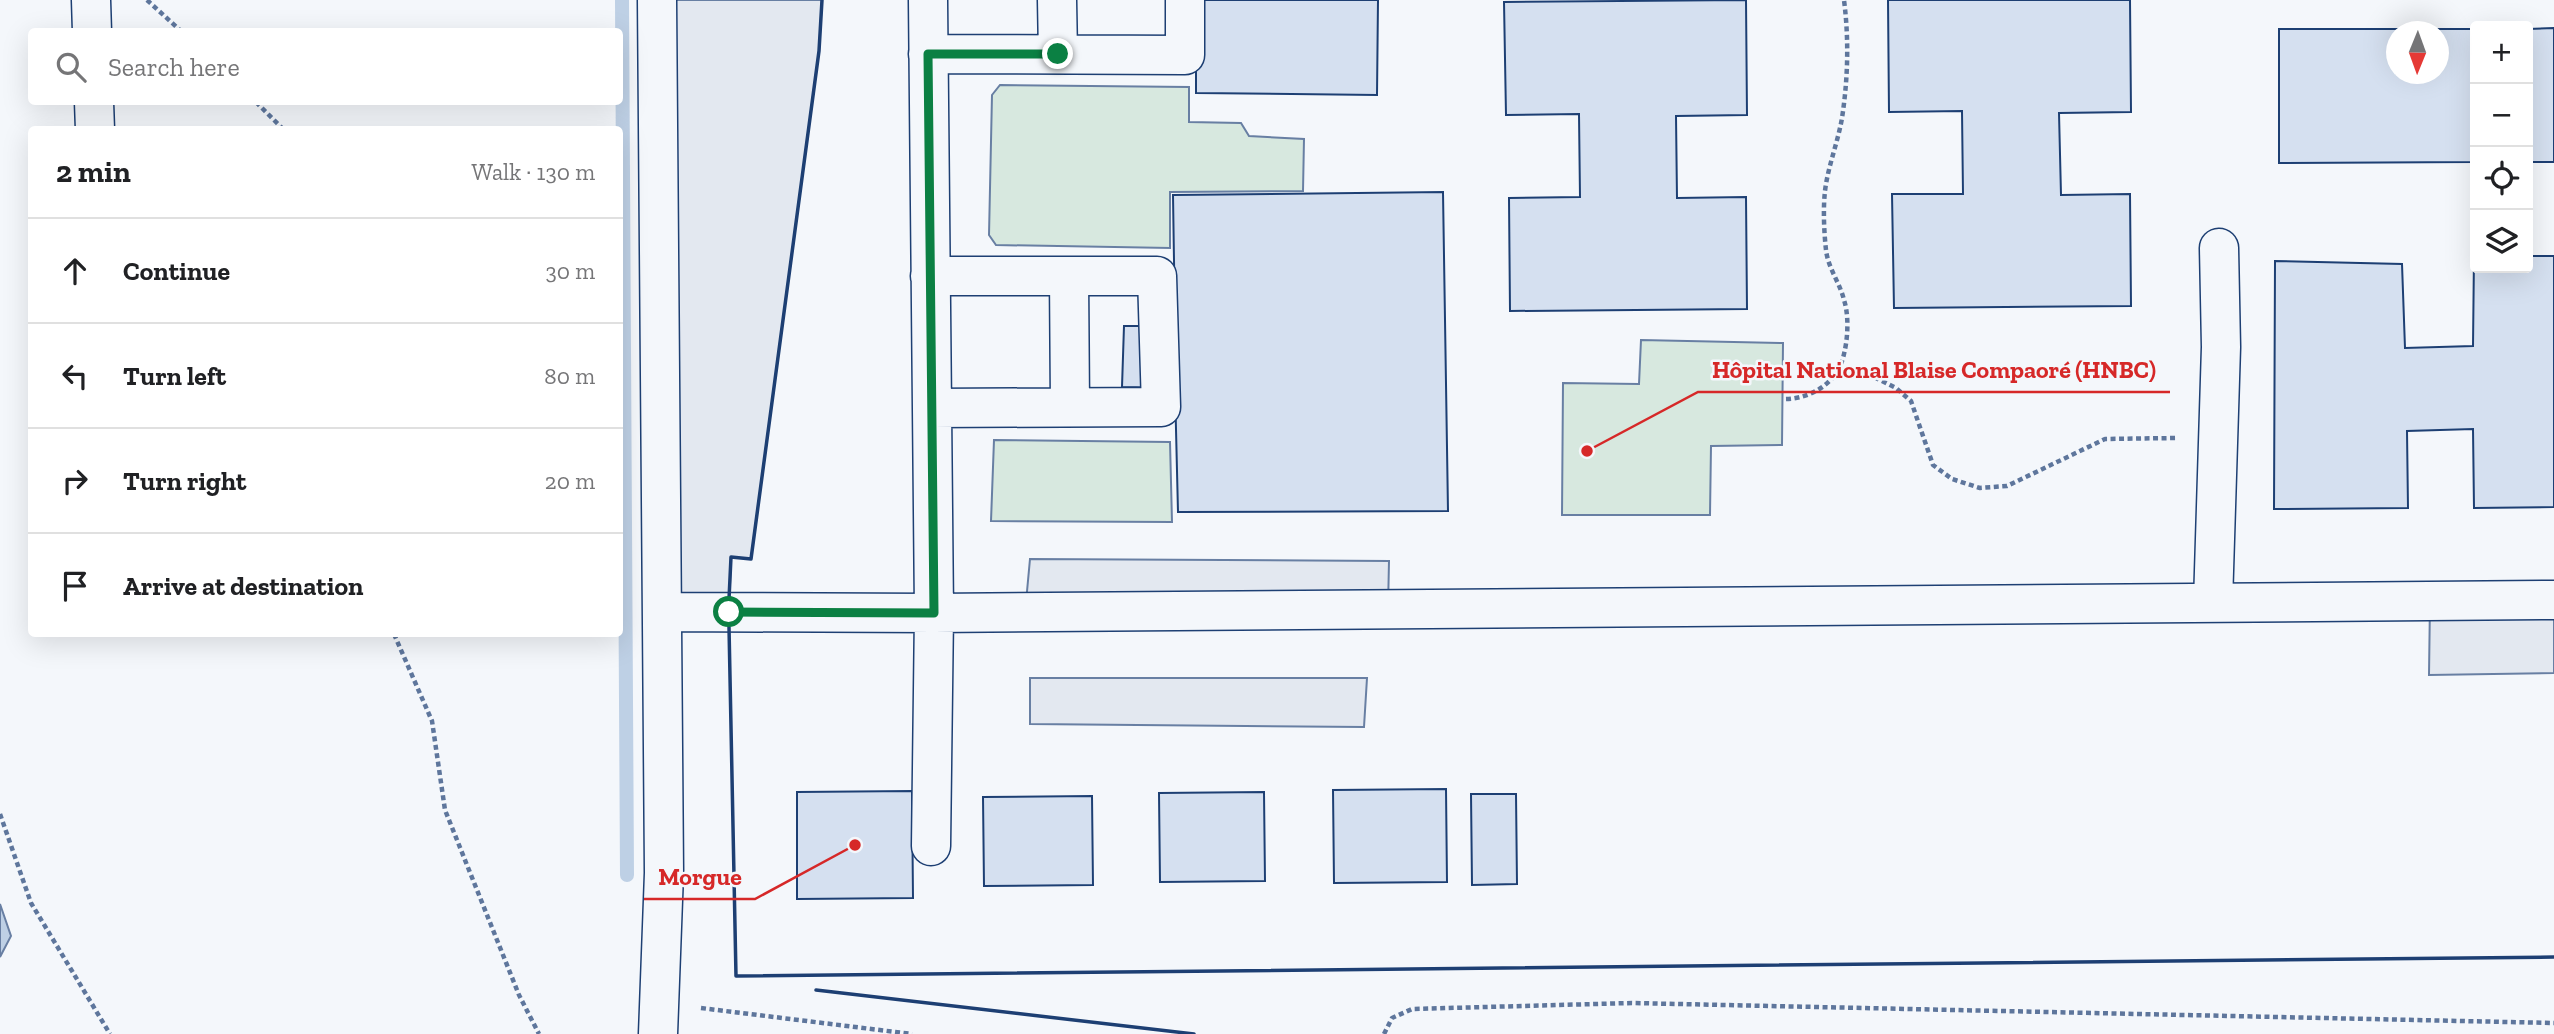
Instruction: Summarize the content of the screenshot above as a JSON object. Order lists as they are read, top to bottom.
{
  "places": ["Hôpital National Blaise Compaoré (HNBC)", "Morgue"],
  "north": "bottom",
  "page": {
    "map_buttons": ["+", "−"],
    "search": "Search here",
    "heading": ["2 min", "Walk · 130 m"],
    "list": [
      ["Continue", "30 m"],
      ["Turn left", "80 m"],
      ["Turn right", "20 m"],
      "Arrive at destination"
    ]
  }
}
